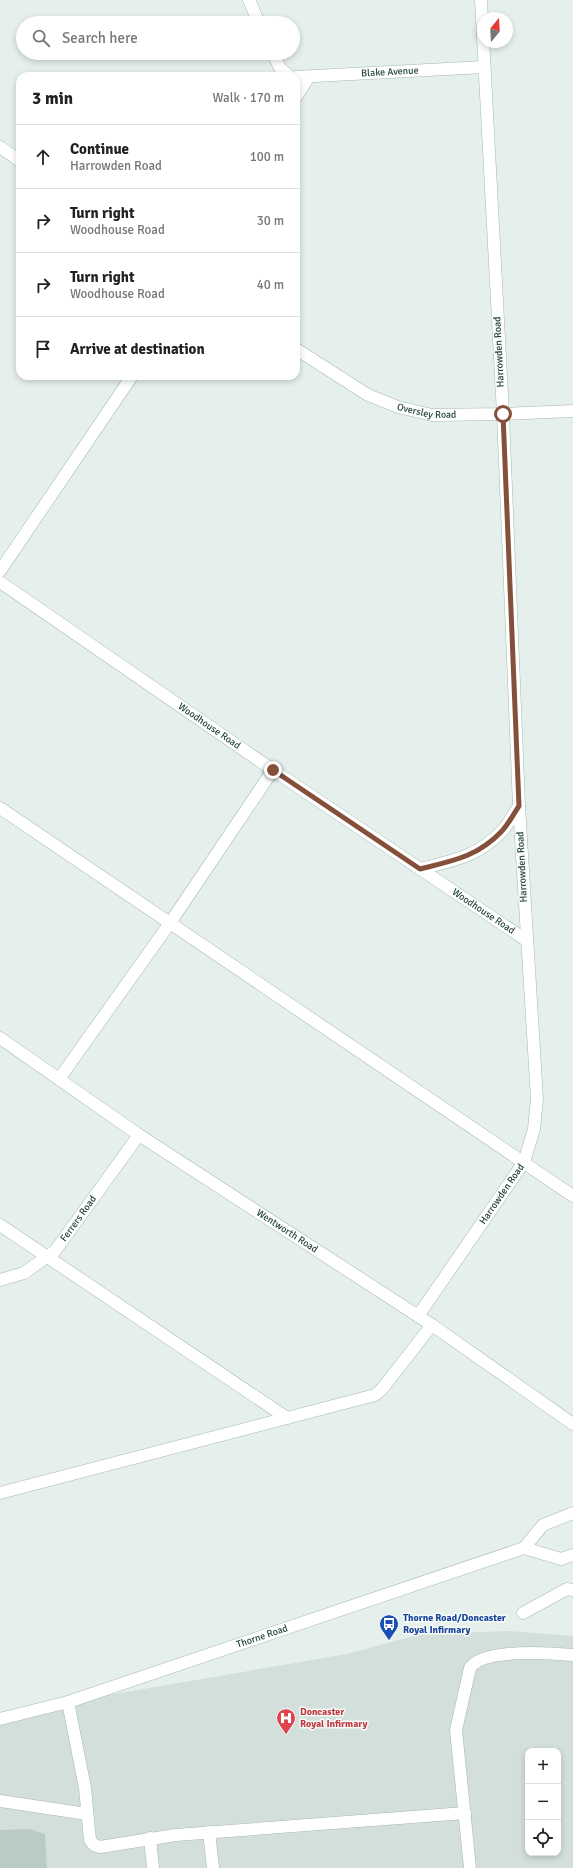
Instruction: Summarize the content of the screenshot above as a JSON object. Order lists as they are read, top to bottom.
{
  "streets": {
    "street": [
      "Blake Avenue",
      "Harrowden Road",
      "Oversley Road",
      "Woodhouse Road",
      "Ferrers Road",
      "Wentworth Road",
      "Thorne Road"
    ]
  },
  "crossings": [
    ["Blake Avenue", "Harrowden Road"],
    ["Harrowden Road", "Oversley Road"],
    ["Harrowden Road", "Woodhouse Road"],
    ["Harrowden Road", "Wentworth Road"],
    ["Ferrers Road", "Wentworth Road"]
  ],
  "places": {
    "bus stop": ["Thorne Road/Doncaster Royal Infirmary"],
    "hospital": ["Doncaster Royal Infirmary"]
  },
  "north": "top",
  "page": {
    "search": "Search here",
    "heading": ["3 min", "Walk · 170 m"],
    "list": [
      ["Continue", "Harrowden Road", "100 m"],
      ["Turn right", "Woodhouse Road", "30 m"],
      ["Turn right", "Woodhouse Road", "40 m"],
      "Arrive at destination"
    ],
    "map_buttons": ["+", "−"]
  }
}
